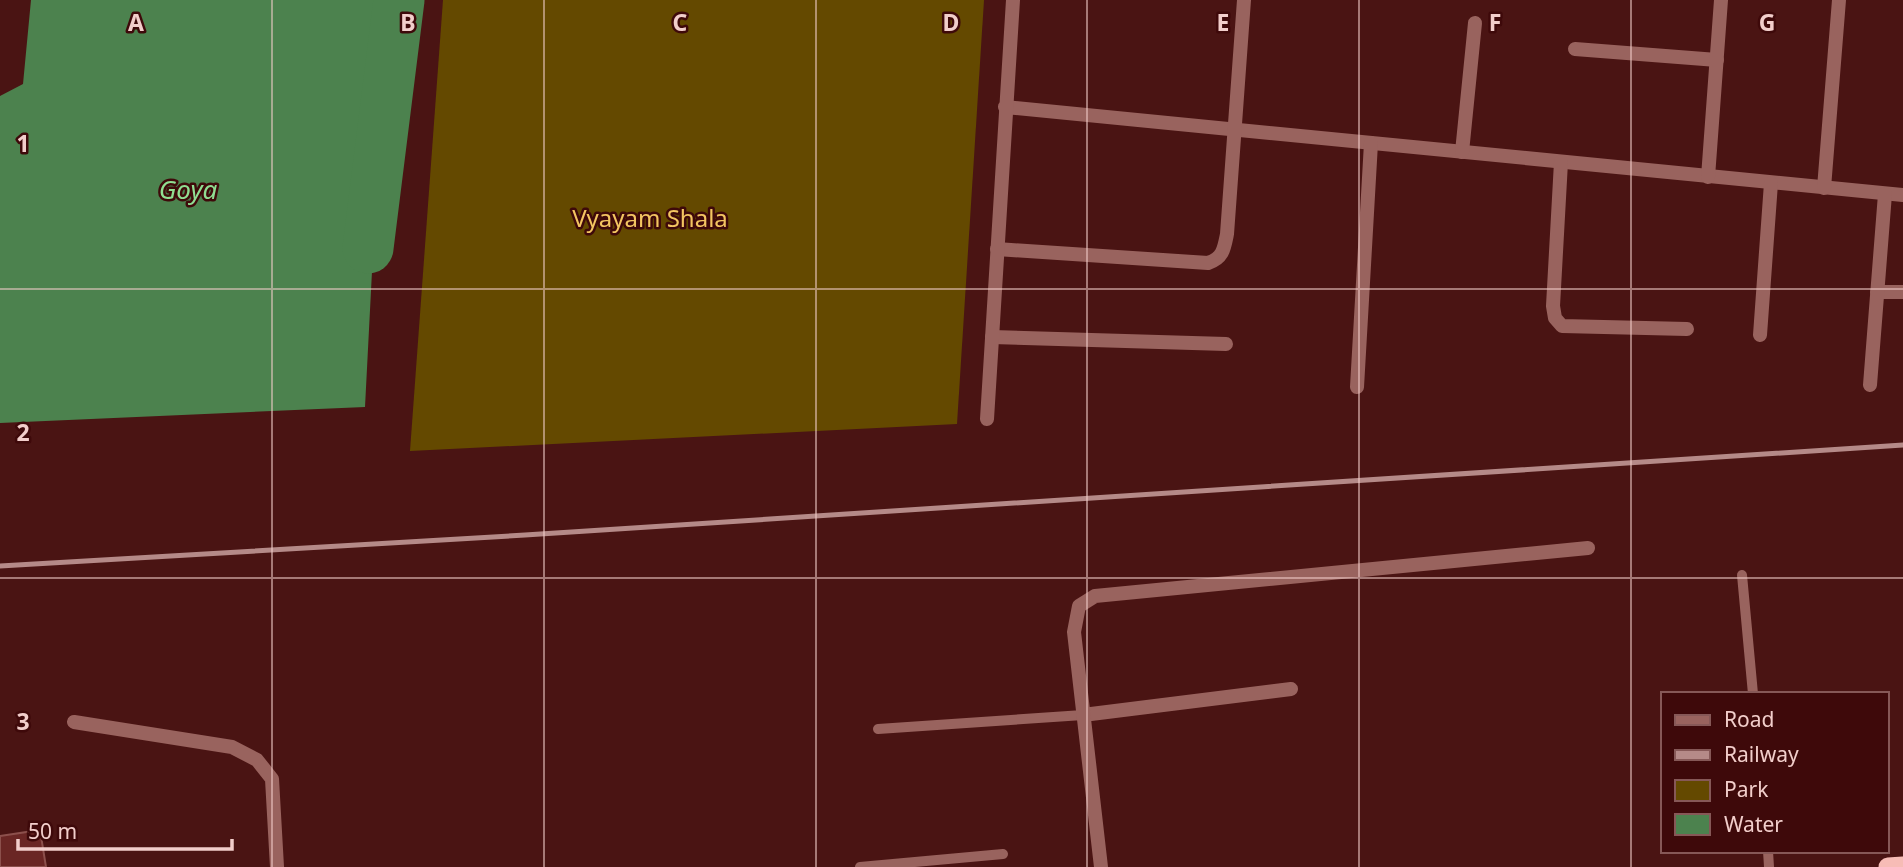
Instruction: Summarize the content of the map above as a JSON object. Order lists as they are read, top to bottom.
{
  "water": ["Goya"],
  "parks": ["Vyayam Shala"],
  "legend": [
    "Road",
    "Railway",
    "Park",
    "Water"
  ],
  "scale_bar": "50 m",
  "grid": {
    "columns": [
      "A",
      "B",
      "C",
      "D",
      "E",
      "F",
      "G"
    ],
    "rows": ["1", "2", "3"]
  }
}
